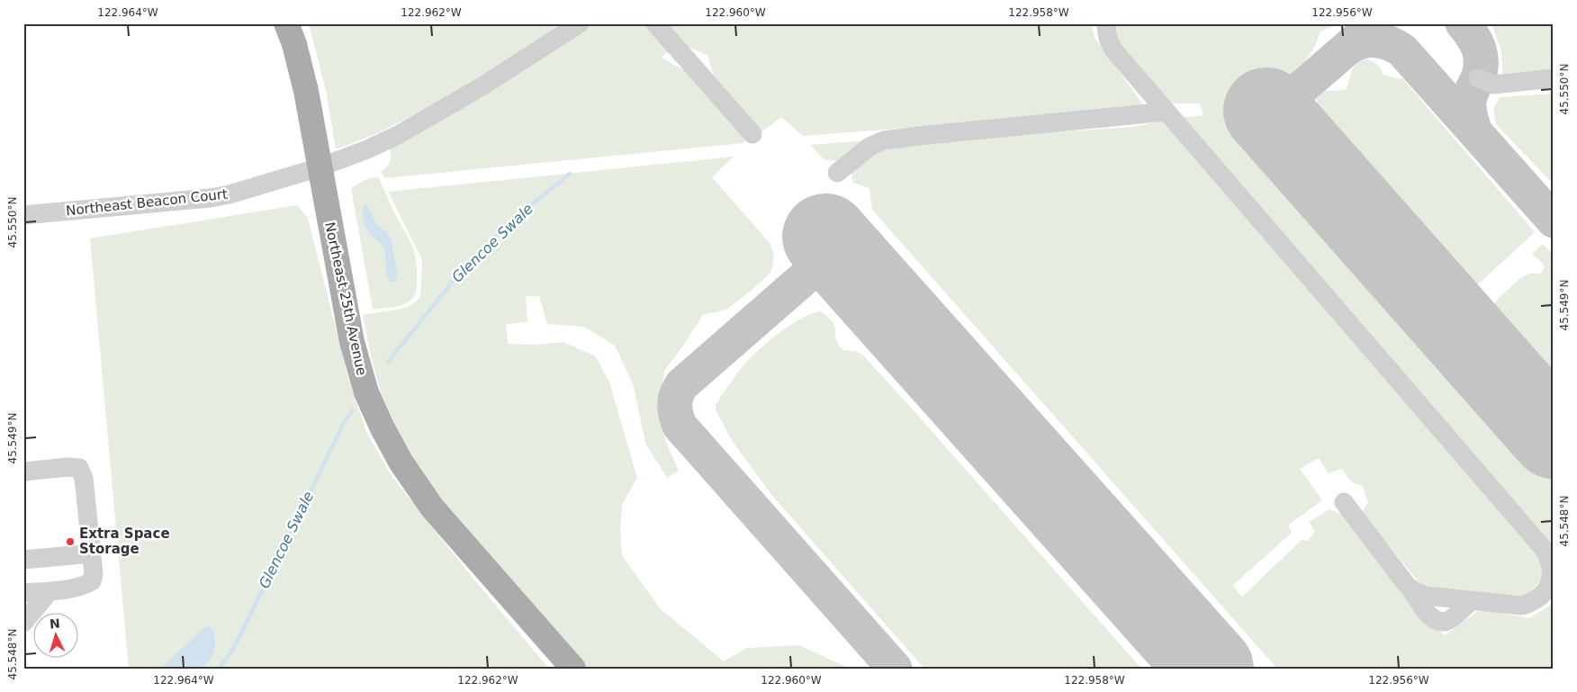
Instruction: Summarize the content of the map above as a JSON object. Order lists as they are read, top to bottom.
{
  "streets": {
    "main road": ["Northeast 25th Avenue"],
    "street": ["Northeast Beacon Court"]
  },
  "crossings": [
    ["Northeast Beacon Court", "Northeast 25th Avenue"]
  ],
  "water": ["Glencoe Swale"],
  "places": ["Extra Space Storage"],
  "north": "top",
  "coordinates": [
    "122.964°W",
    "122.962°W",
    "122.960°W",
    "122.958°W",
    "122.956°W",
    "45.550°N",
    "45.549°N",
    "45.548°N"
  ]
}
